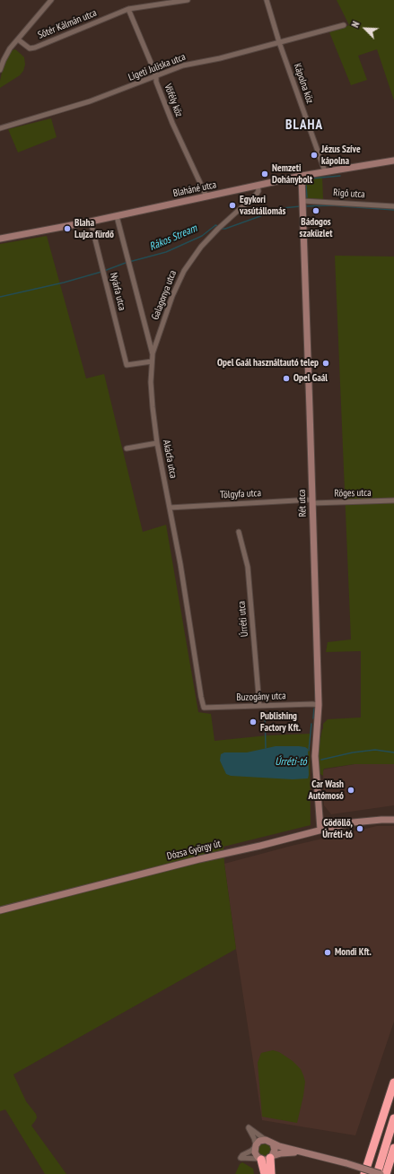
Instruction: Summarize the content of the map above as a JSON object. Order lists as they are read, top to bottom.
{
  "streets": {
    "street": [
      "Sőtér Kálmán utca",
      "Ligeti Juliska utca",
      "Kápolna köz",
      "Vőfély köz",
      "Blaháné utca",
      "Rigó utca",
      "Nyárfa utca",
      "Galagonya utca",
      "Akácfa utca",
      "Röges utca",
      "Tölgyfa utca",
      "Rét utca",
      "Úrréti utca",
      "Buzogány utca",
      "Dózsa György út"
    ]
  },
  "crossings": [
    ["Sőtér Kálmán utca", "Vőfély köz"],
    ["Ligeti Juliska utca", "Kápolna köz"],
    ["Ligeti Juliska utca", "Vőfély köz"],
    ["Kápolna köz", "Blaháné utca"],
    ["Vőfély köz", "Blaháné utca"],
    ["Blaháné utca", "Nyárfa utca"],
    ["Blaháné utca", "Galagonya utca"],
    ["Blaháné utca", "Akácfa utca"],
    ["Blaháné utca", "Rét utca"],
    ["Rigó utca", "Rét utca"],
    ["Nyárfa utca", "Akácfa utca"],
    ["Galagonya utca", "Akácfa utca"],
    ["Akácfa utca", "Tölgyfa utca"],
    ["Akácfa utca", "Buzogány utca"],
    ["Röges utca", "Tölgyfa utca"],
    ["Röges utca", "Rét utca"],
    ["Tölgyfa utca", "Rét utca"],
    ["Rét utca", "Buzogány utca"],
    ["Rét utca", "Dózsa György út"],
    ["Úrréti utca", "Buzogány utca"]
  ],
  "districts": ["BLAHA"],
  "water": ["Rákos Stream", "Úrréti-tó"],
  "places": [
    "Jézus Szíve kápolna",
    "Nemzeti Dohánybolt",
    "Egykori vasútállomás",
    "Bádogos szaküzlet",
    "Blaha Lujza fürdő",
    "Opel Gaál használtautó telep",
    "Opel Gaál",
    "Publishing Factory Kft.",
    "Car Wash Autómosó",
    "Gödöllő, Úrréti-tó",
    "Mondi Kft."
  ],
  "north": "top left"
}
